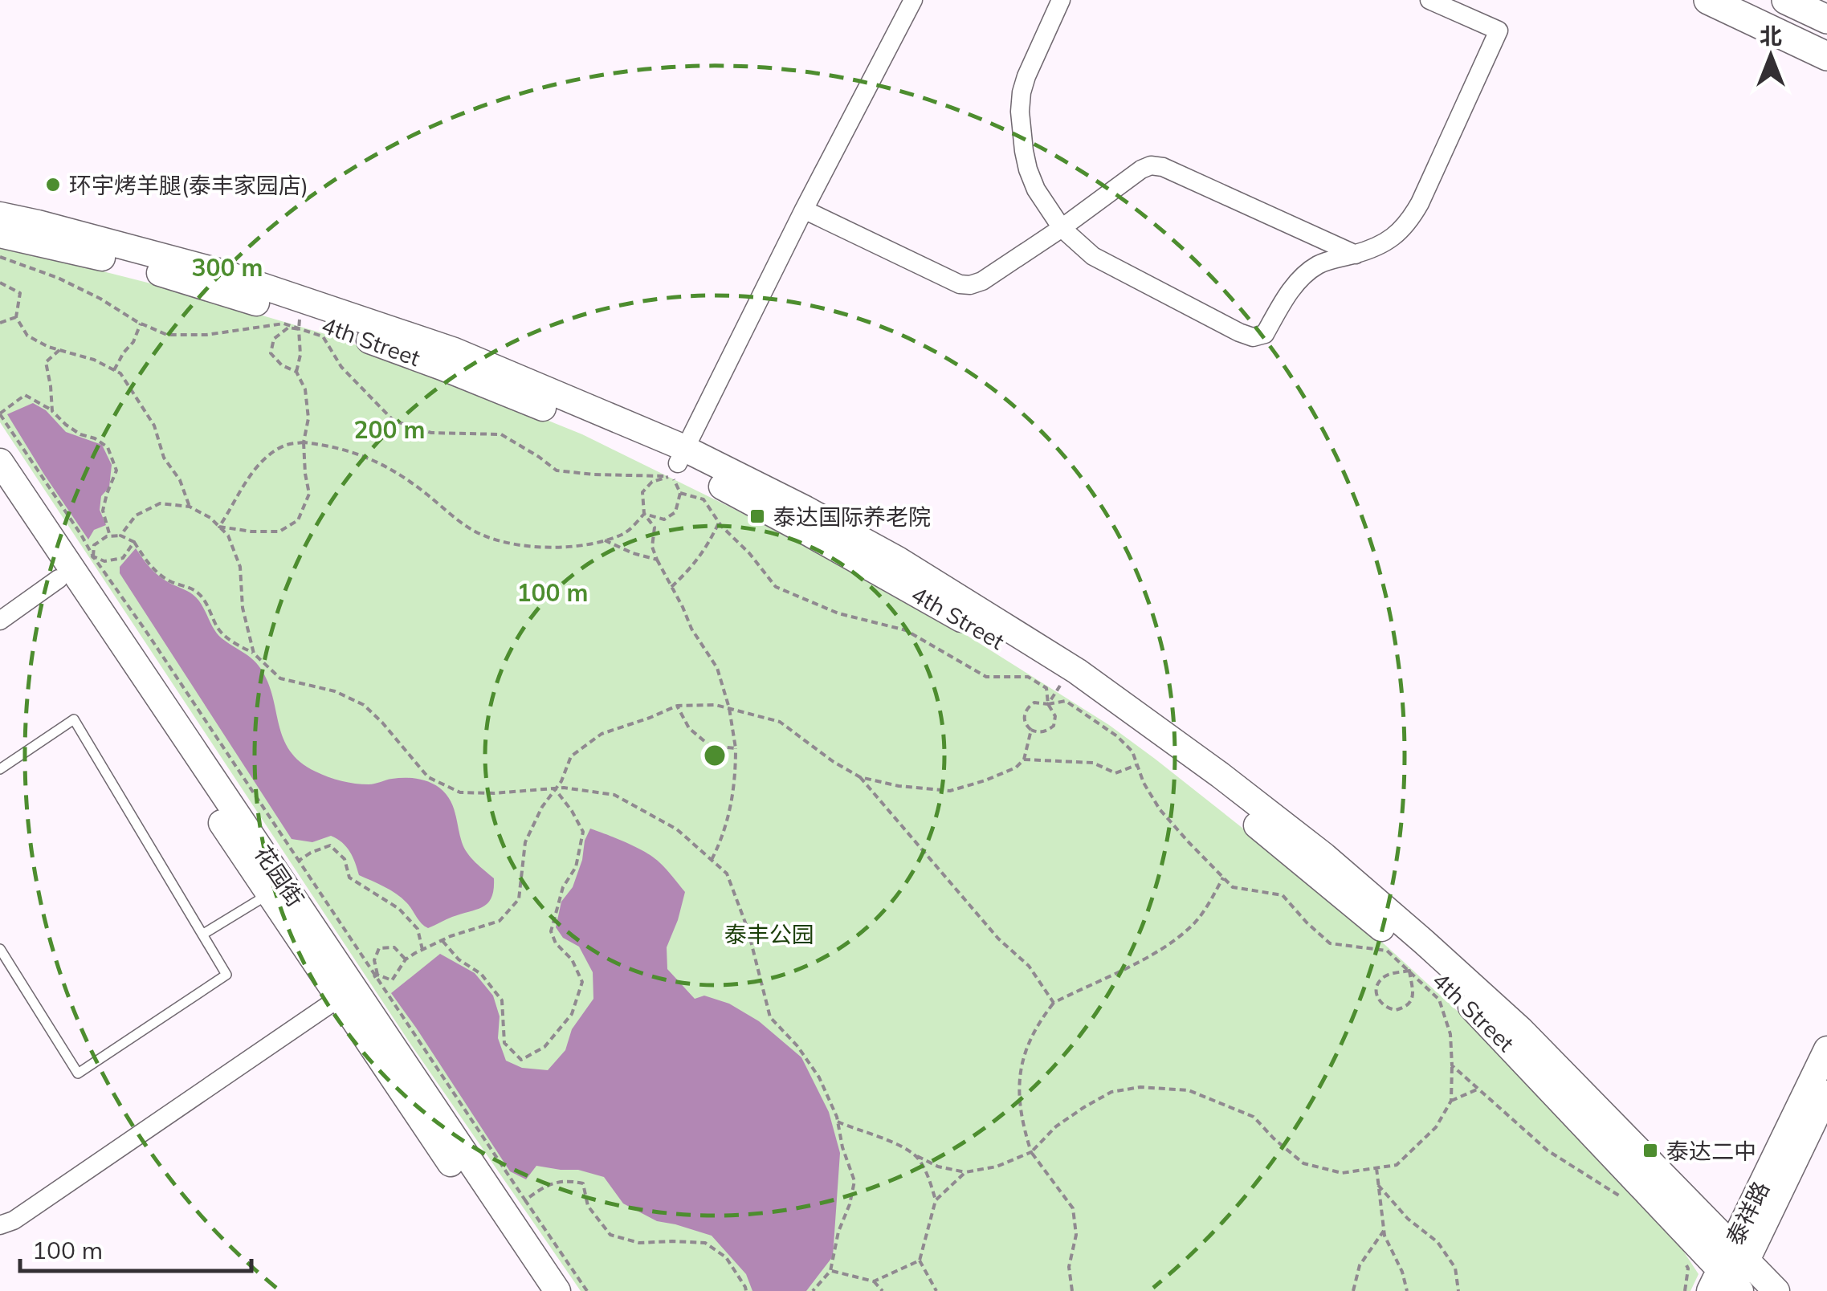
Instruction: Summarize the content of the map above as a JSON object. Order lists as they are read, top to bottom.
{
  "streets": {
    "street": ["4th Street", "花园街", "泰祥路"]
  },
  "crossings": [
    ["4th Street", "泰祥路"]
  ],
  "parks": ["泰丰公园"],
  "places": {
    "other": ["环宇烤羊腿(泰丰家园店)"],
    "transit": ["泰达国际养老院", "泰达二中"]
  },
  "scale_bar": "100 m",
  "north": "top",
  "rings": ["300 m", "200 m", "100 m"]
}
